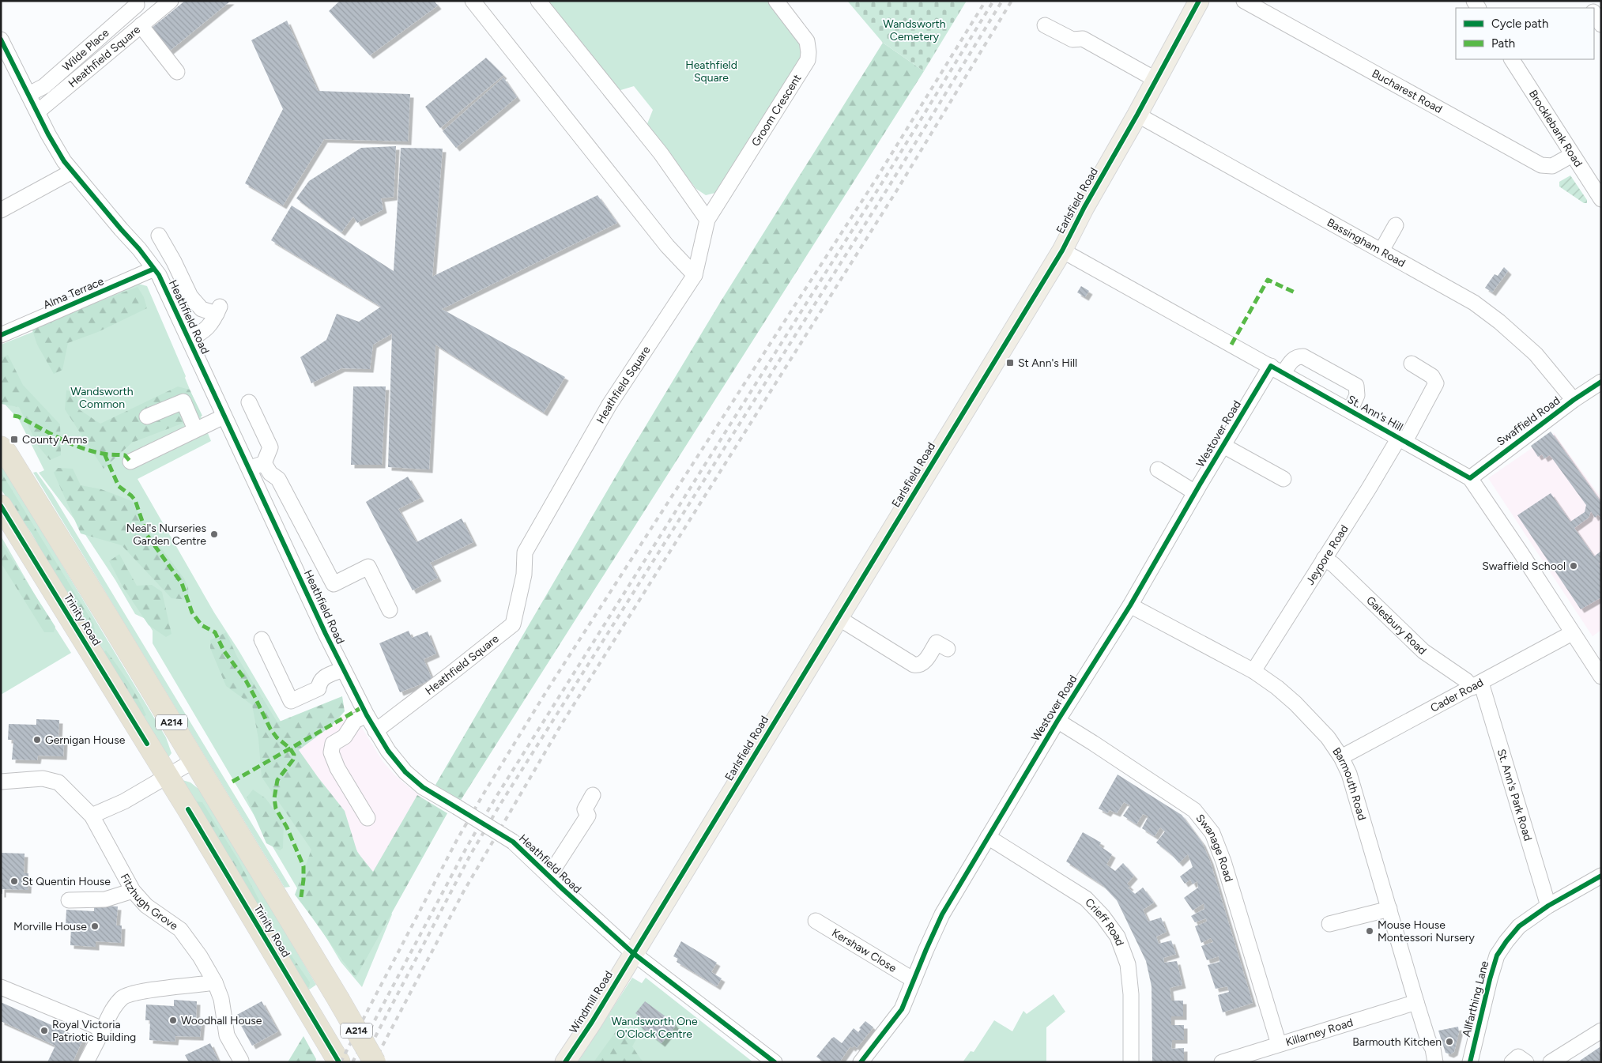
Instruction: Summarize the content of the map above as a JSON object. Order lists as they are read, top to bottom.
{
  "streets": {
    "highway": ["Trinity Road", "A214"],
    "main road": ["Earlsfield Road", "Windmill Road"],
    "street": [
      "Wilde Place",
      "Heathfield Square",
      "Bucharest Road",
      "Groom Crescent",
      "Brocklebank Road",
      "Bassingham Road",
      "Alma Terrace",
      "Heathfield Road",
      "St. Ann's Hill",
      "Swaffield Road",
      "Westover Road",
      "Jeypore Road",
      "Galesbury Road",
      "Cader Road",
      "Barmouth Road",
      "St. Ann's Park Road",
      "Swanage Road",
      "Fitzhugh Grove",
      "Crieff Road",
      "Kershaw Close",
      "Allfarthing Lane",
      "Killarney Road"
    ]
  },
  "crossings": [
    ["Wilde Place", "Heathfield Road"],
    ["Heathfield Square", "Groom Crescent"],
    ["Heathfield Square", "Heathfield Road"],
    ["Bucharest Road", "Brocklebank Road"],
    ["Earlsfield Road", "Bassingham Road"],
    ["Earlsfield Road", "Heathfield Road"],
    ["Earlsfield Road", "St. Ann's Hill"],
    ["Earlsfield Road", "Windmill Road"],
    ["Bassingham Road", "Swaffield Road"],
    ["Alma Terrace", "Heathfield Road"],
    ["Heathfield Road", "Windmill Road"],
    ["St. Ann's Hill", "Swaffield Road"],
    ["St. Ann's Hill", "Westover Road"],
    ["St. Ann's Hill", "Jeypore Road"],
    ["St. Ann's Hill", "Cader Road"],
    ["Westover Road", "Barmouth Road"],
    ["Westover Road", "Swanage Road"],
    ["Westover Road", "Crieff Road"],
    ["Westover Road", "Kershaw Close"],
    ["Jeypore Road", "Galesbury Road"],
    ["Jeypore Road", "Barmouth Road"],
    ["Galesbury Road", "Cader Road"],
    ["Galesbury Road", "St. Ann's Park Road"],
    ["Cader Road", "Barmouth Road"],
    ["Cader Road", "St. Ann's Park Road"],
    ["Barmouth Road", "Killarney Road"],
    ["St. Ann's Park Road", "Allfarthing Lane"],
    ["Swanage Road", "Killarney Road"]
  ],
  "parks": [
    "Wandsworth Cemetery",
    "Heathfield Square",
    "Wandsworth Common",
    "Wandsworth One O'Clock Centre"
  ],
  "places": {
    "transit": ["St Ann's Hill", "County Arms"],
    "other": [
      "Neal's Nurseries Garden Centre",
      "Swaffield School",
      "Gernigan House",
      "St Quentin House",
      "Morville House",
      "Mouse House Montessori Nursery",
      "Woodhall House",
      "Royal Victoria Patriotic Building",
      "Barmouth Kitchen"
    ]
  },
  "legend": ["Cycle path", "Path"]
}
